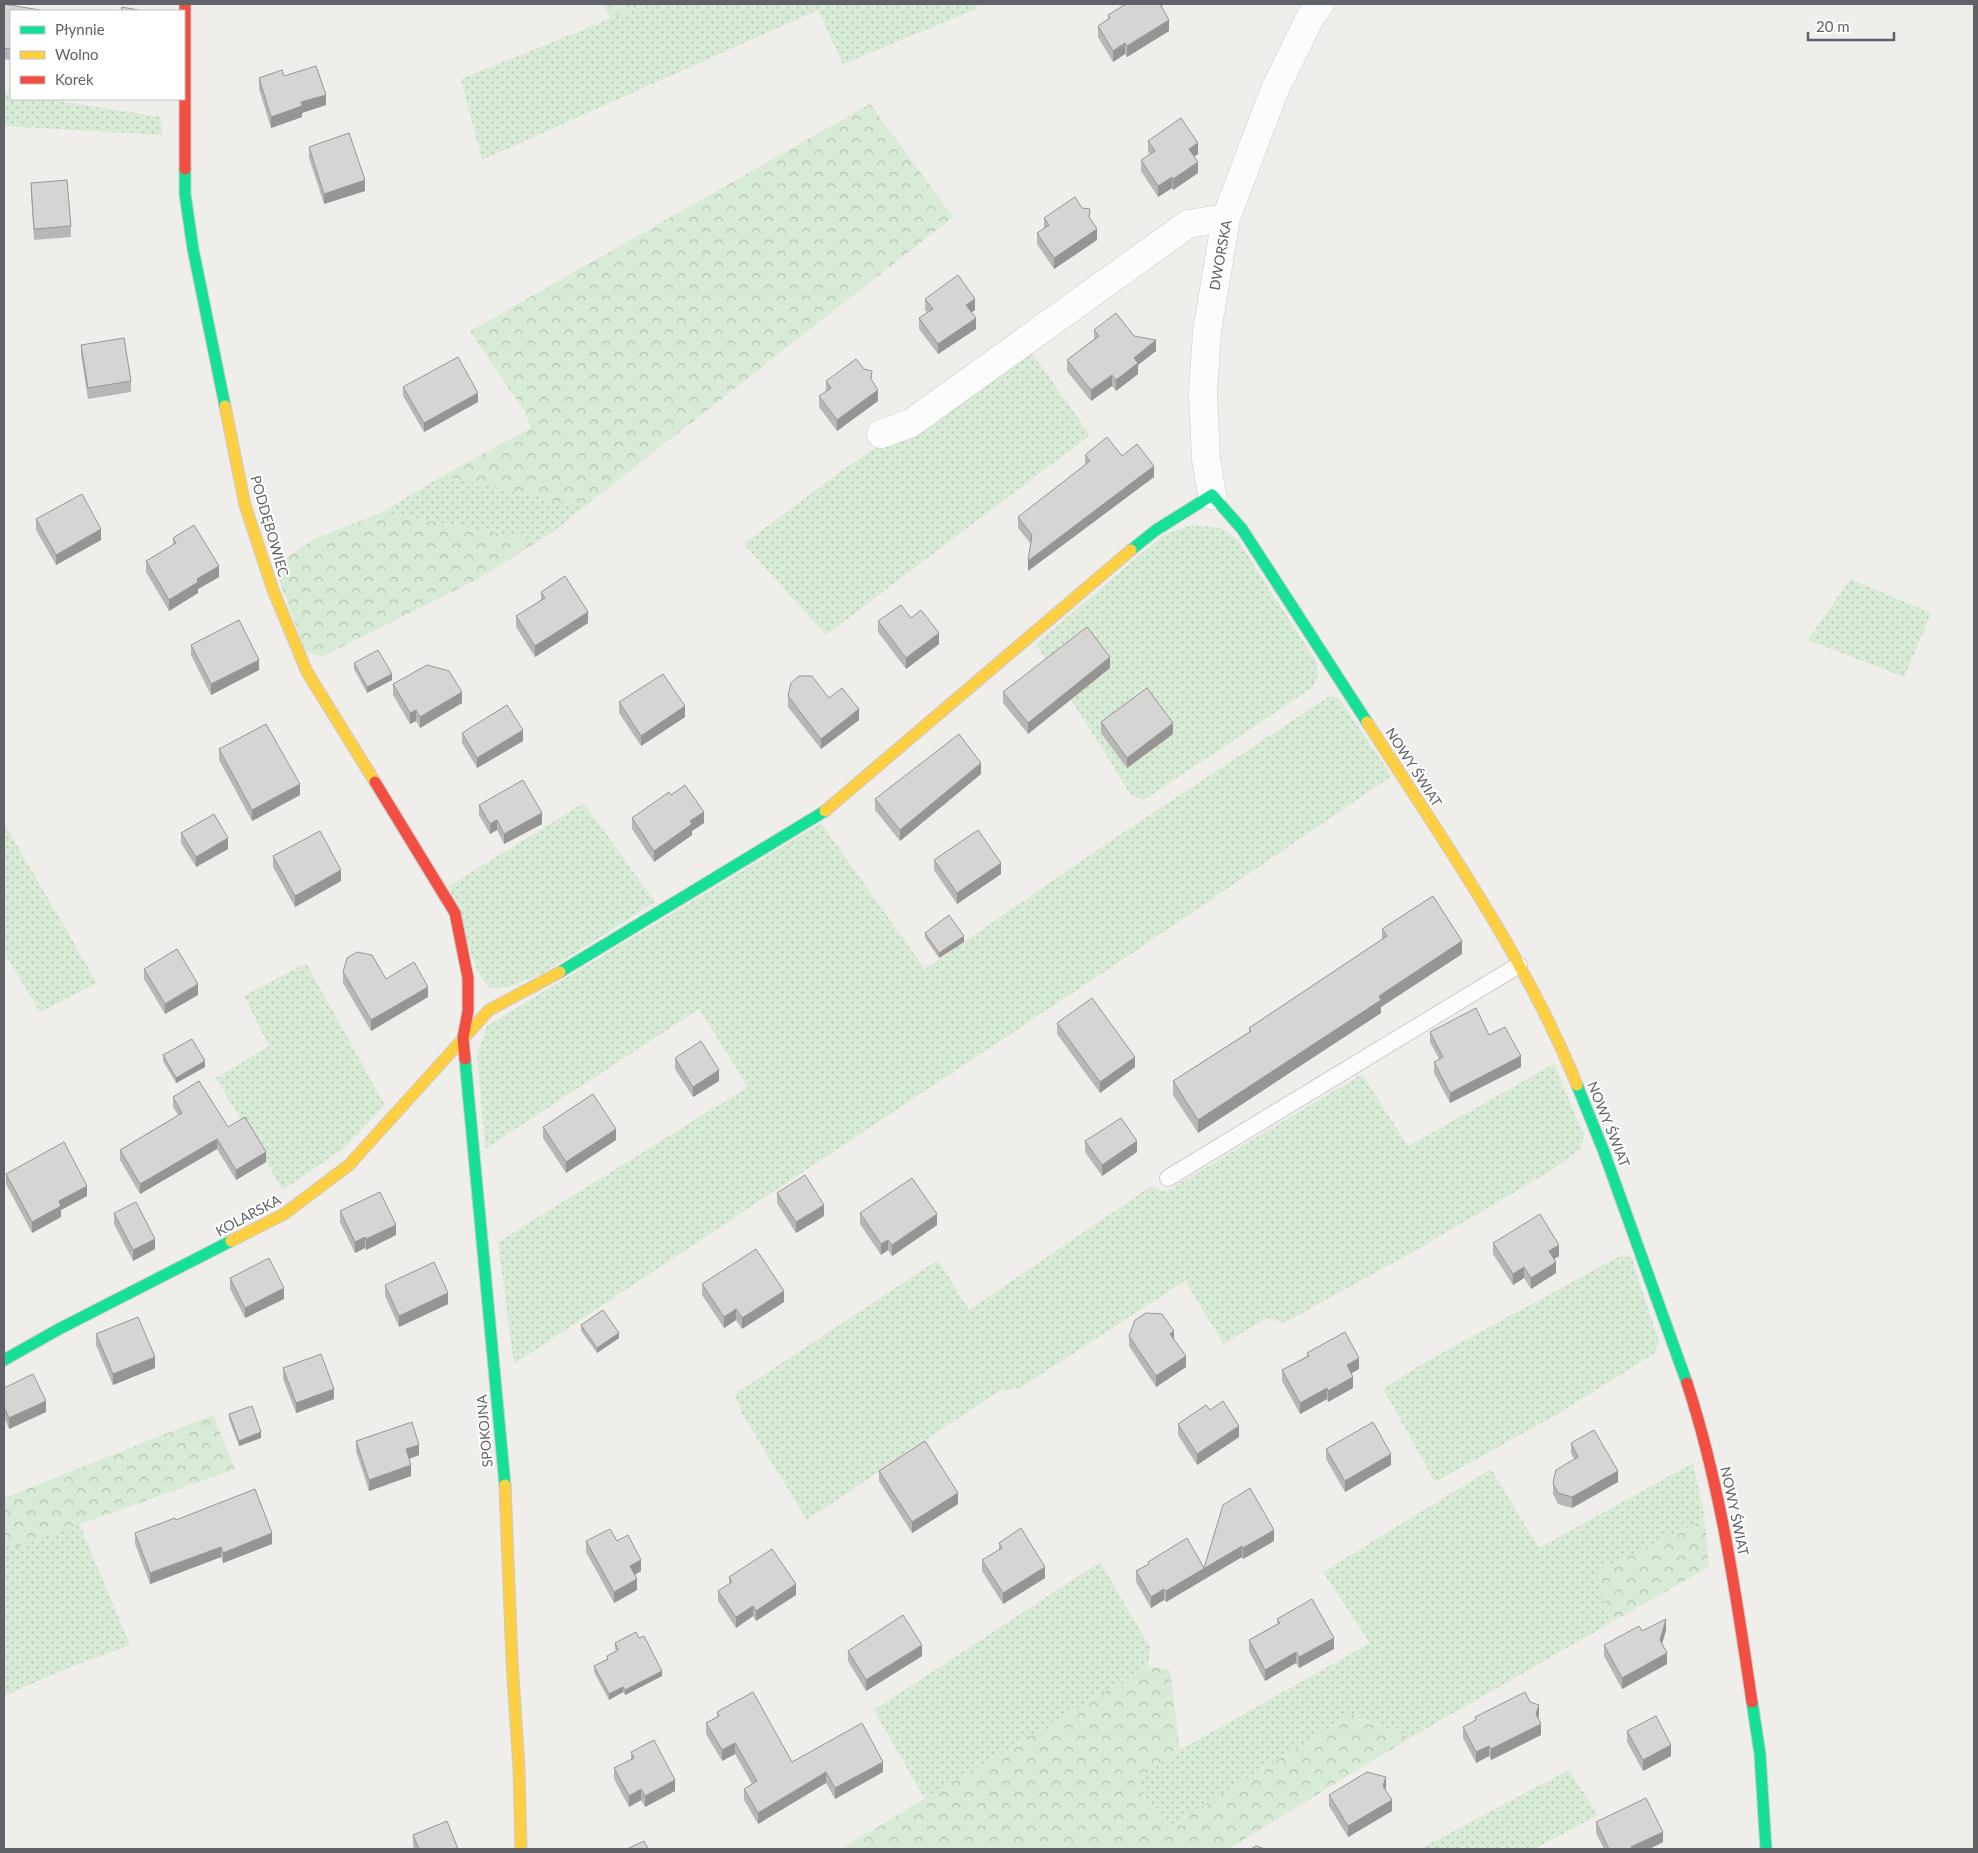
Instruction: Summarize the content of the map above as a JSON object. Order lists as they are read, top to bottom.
{
  "streets": {
    "street": [
      "DWORSKA",
      "PODDĘBOWIEC",
      "NOWY ŚWIAT",
      "KOLARSKA",
      "SPOKOJNA"
    ]
  },
  "crossings": [
    ["DWORSKA", "NOWY ŚWIAT"],
    ["DWORSKA", "KOLARSKA"],
    ["PODDĘBOWIEC", "SPOKOJNA"],
    ["NOWY ŚWIAT", "KOLARSKA"],
    ["KOLARSKA", "SPOKOJNA"]
  ],
  "legend": ["Płynnie", "Wolno", "Korek"],
  "scale_bar": "20 m"
}
